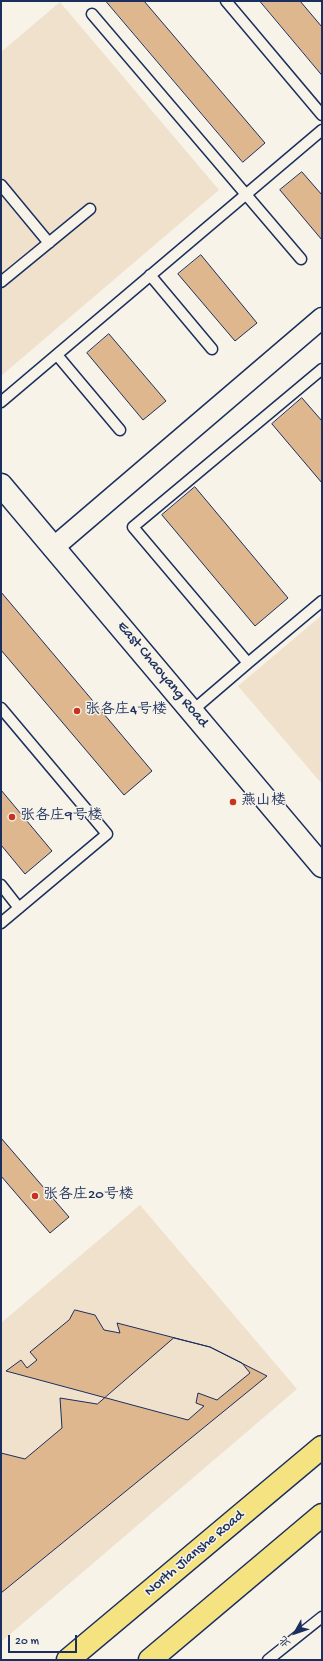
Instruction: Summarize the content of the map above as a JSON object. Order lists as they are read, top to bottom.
{
  "streets": {
    "main road": ["East Chaoyang Road", "North Jianshe Road"]
  },
  "places": [
    "张各庄4号楼",
    "燕山楼",
    "张各庄9号楼",
    "张各庄20号楼"
  ],
  "scale_bar": "20 m",
  "north": "bottom left"
}
